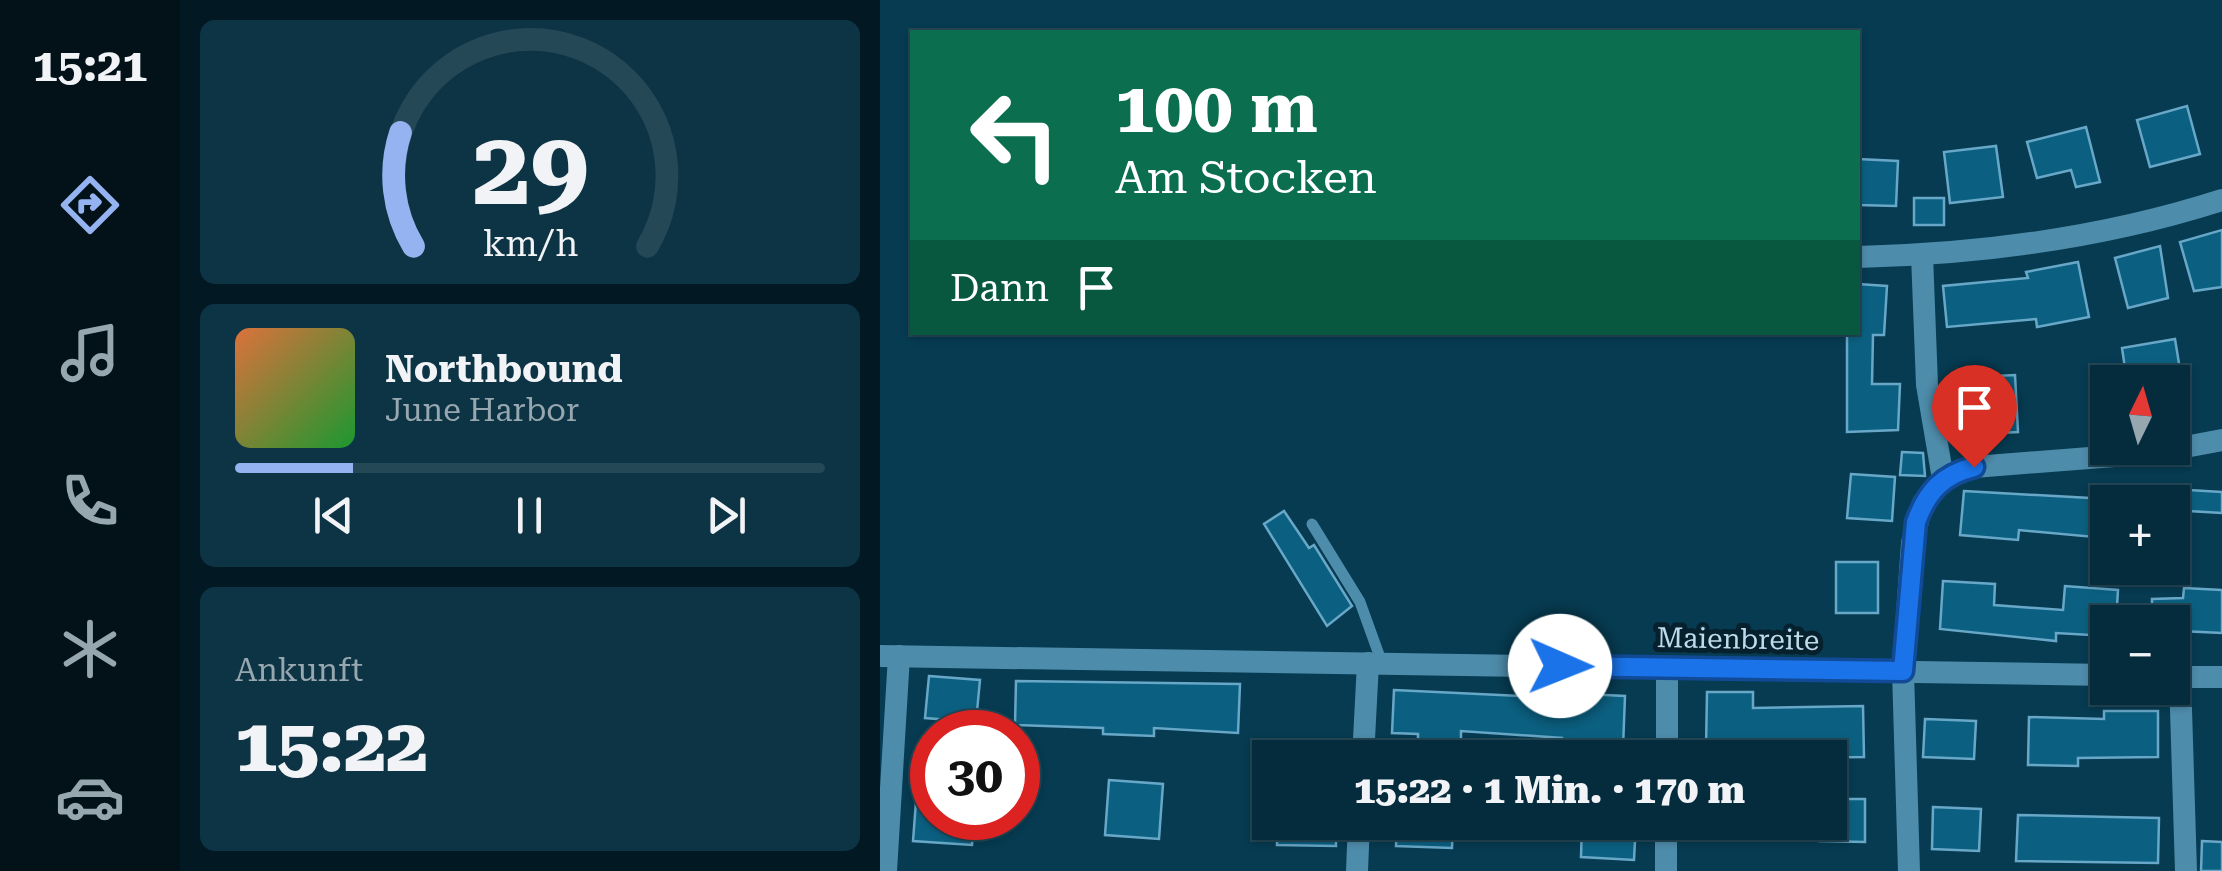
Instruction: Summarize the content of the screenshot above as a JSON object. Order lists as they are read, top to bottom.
{
  "streets": {
    "street": ["Maienbreite"]
  },
  "north": "top",
  "page": {
    "tabs": "15:21",
    "turn": ["100 m", "Am Stocken"],
    "then": "Dann",
    "song": ["Northbound", "June Harbor"],
    "map_buttons": ["+", "−"],
    "tile": ["Ankunft", "15:22"],
    "limit": "30",
    "trip": "15:22 · 1 Min. · 170 m",
    "gauge": ["29", "km/h"]
  }
}
